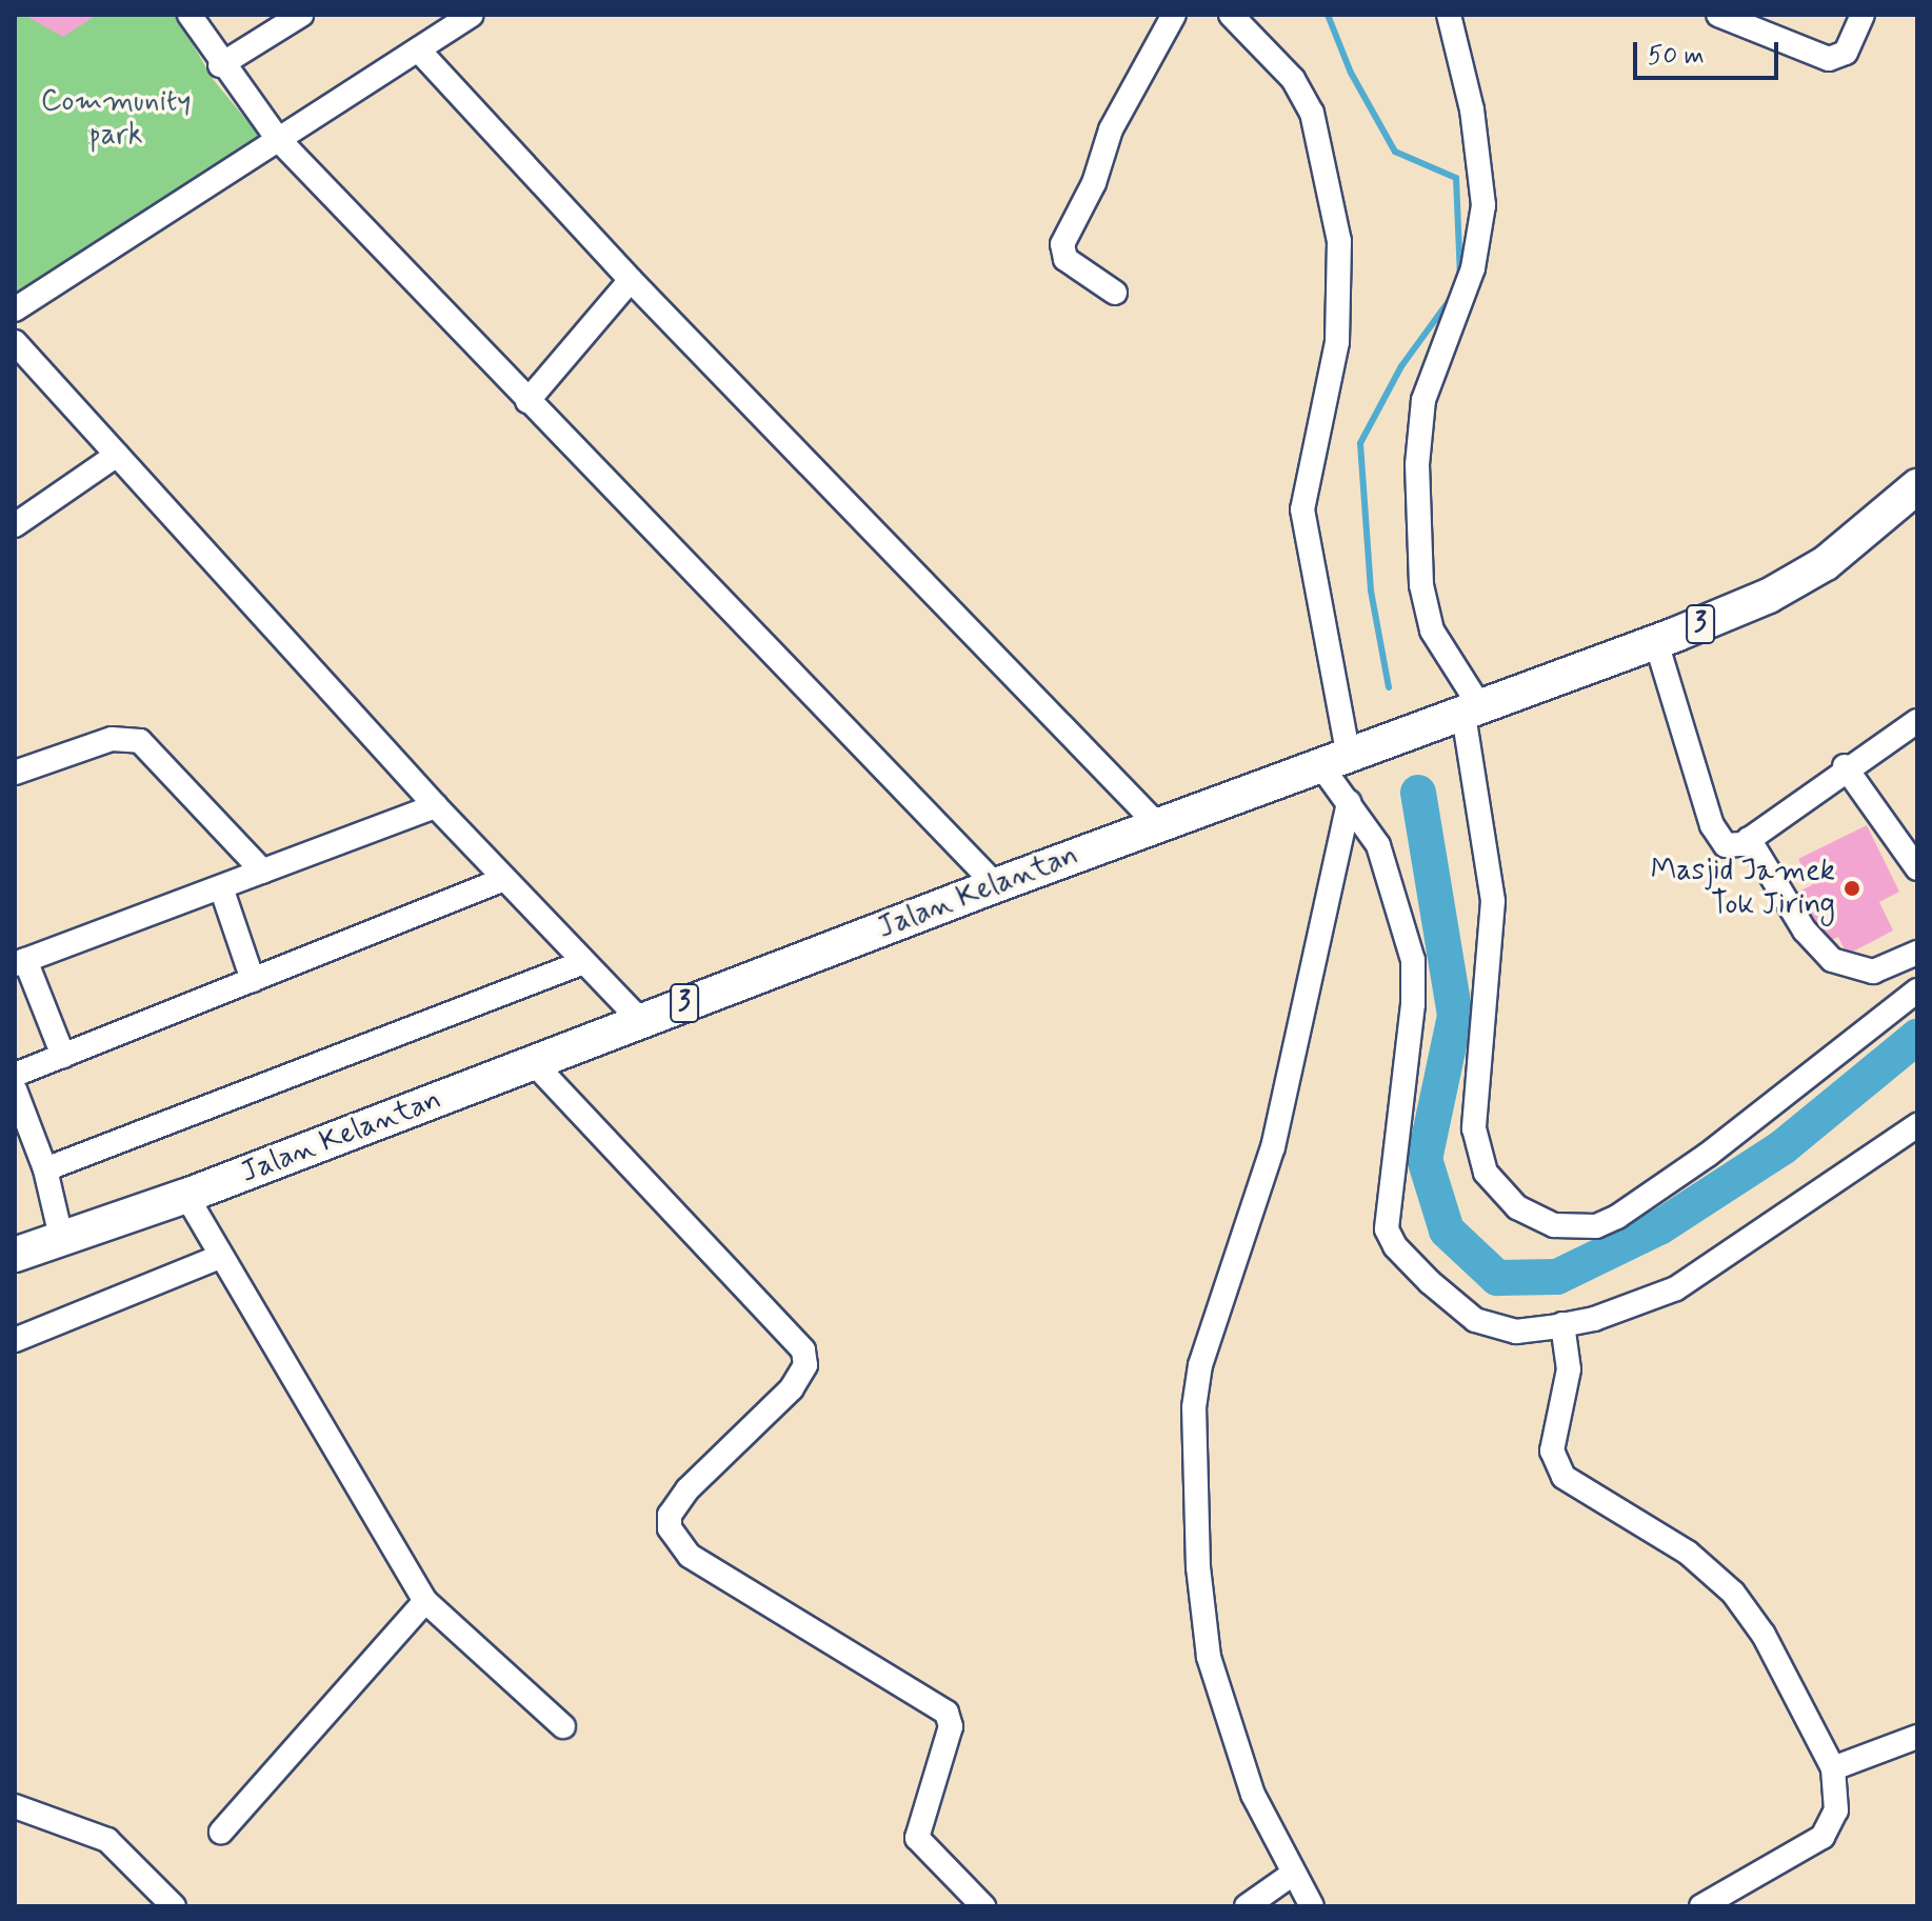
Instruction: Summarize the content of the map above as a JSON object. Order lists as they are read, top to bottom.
{
  "streets": {
    "highway": ["3", "Jalan Kelantan"]
  },
  "parks": ["Community park"],
  "places": ["Masjid Jamek Tok Jiring"],
  "scale_bar": "50 m"
}
